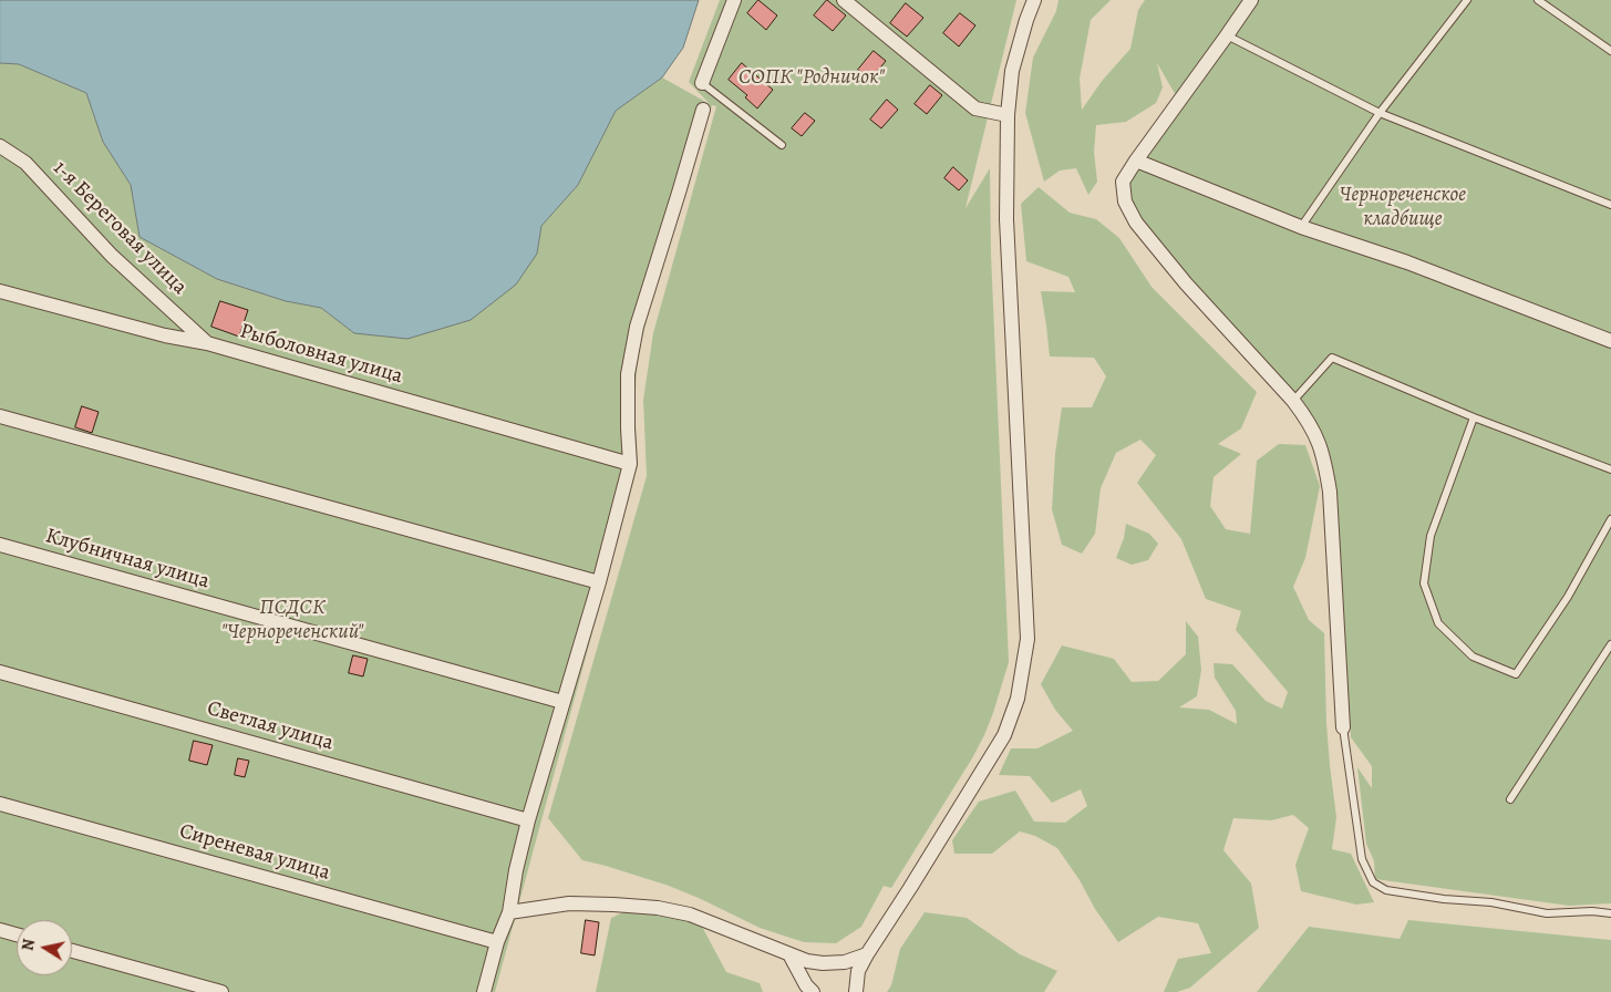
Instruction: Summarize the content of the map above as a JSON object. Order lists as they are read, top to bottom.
{
  "streets": {
    "street": [
      "1-я Береговая улица",
      "Рыболовная улица",
      "Клубничная улица",
      "Светлая улица",
      "Сиреневая улица"
    ]
  },
  "crossings": [
    ["1-я Береговая улица", "Рыболовная улица"]
  ],
  "parks": ["СОПК \"Родничок\"", "Чернореченское кладбище", "ПСДСК \"Чернореченский\""],
  "north": "left"
}
